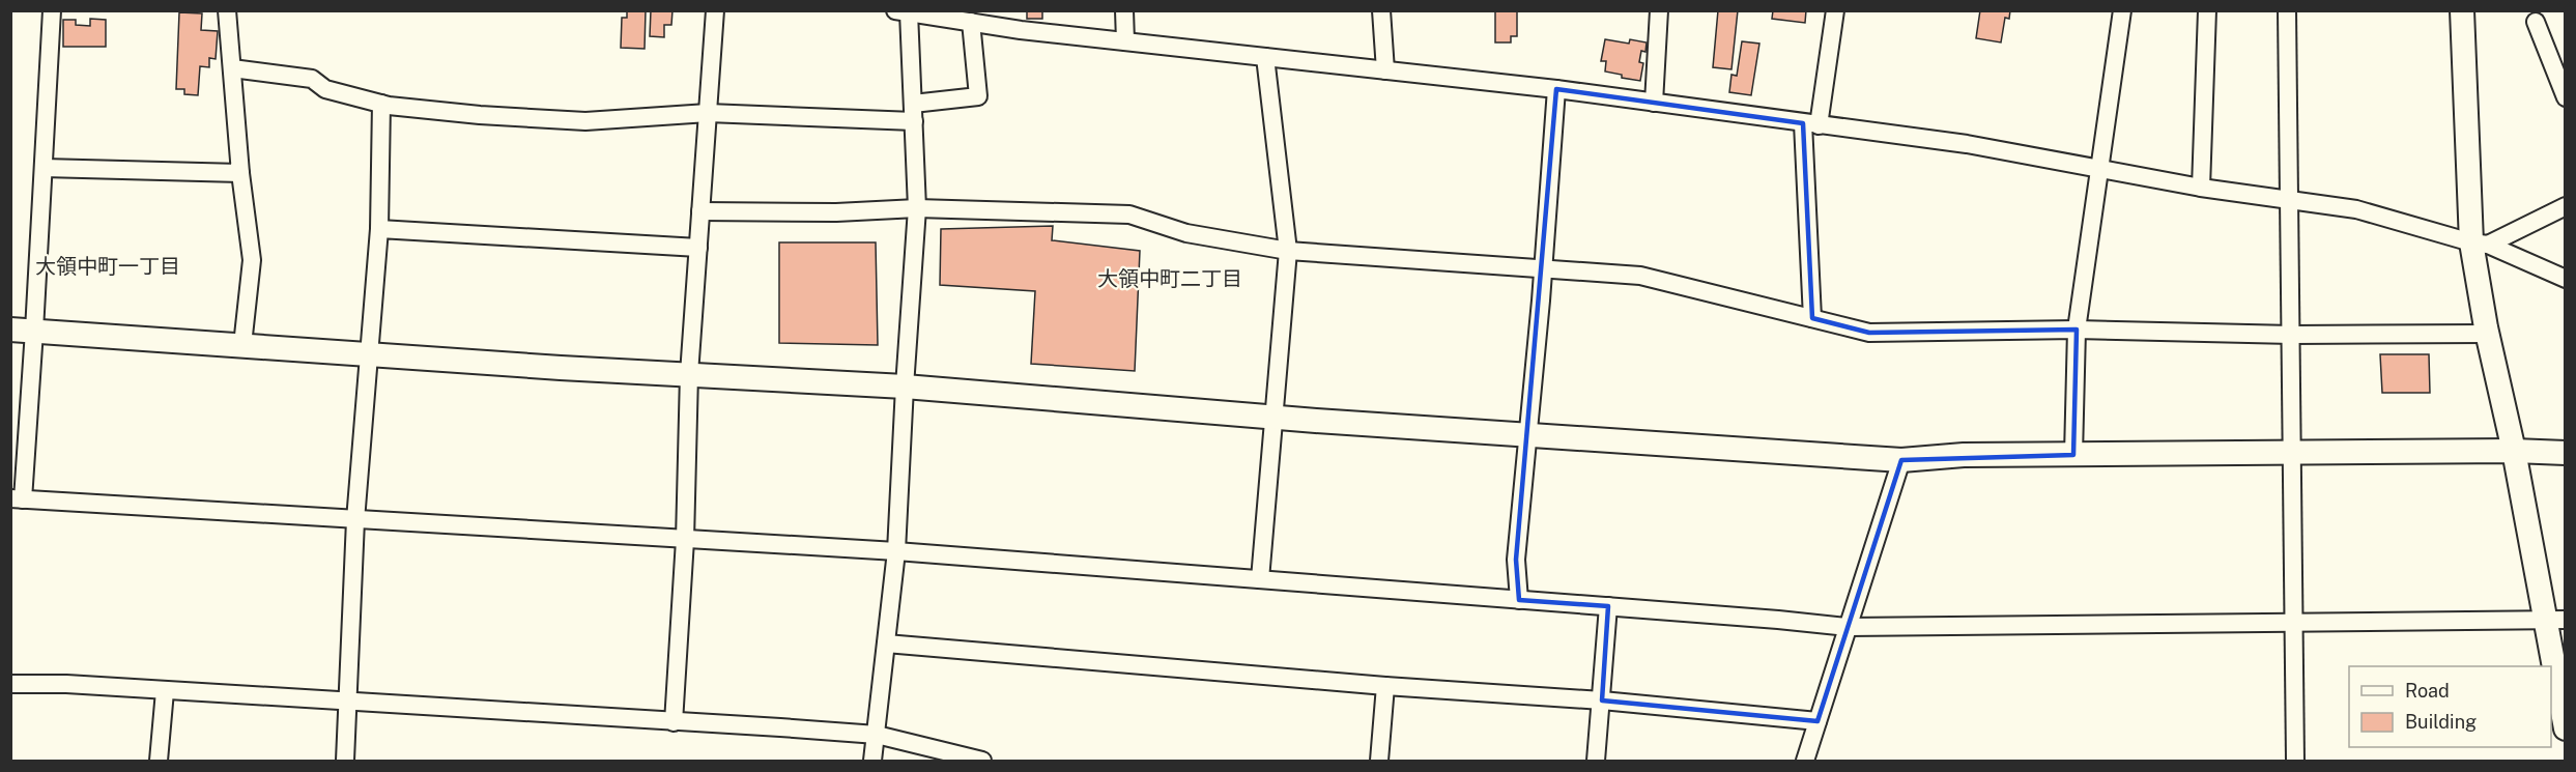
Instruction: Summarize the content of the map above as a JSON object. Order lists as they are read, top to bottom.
{
  "districts": ["大領中町一丁目", "大領中町二丁目"],
  "legend": ["Road", "Building"]
}
